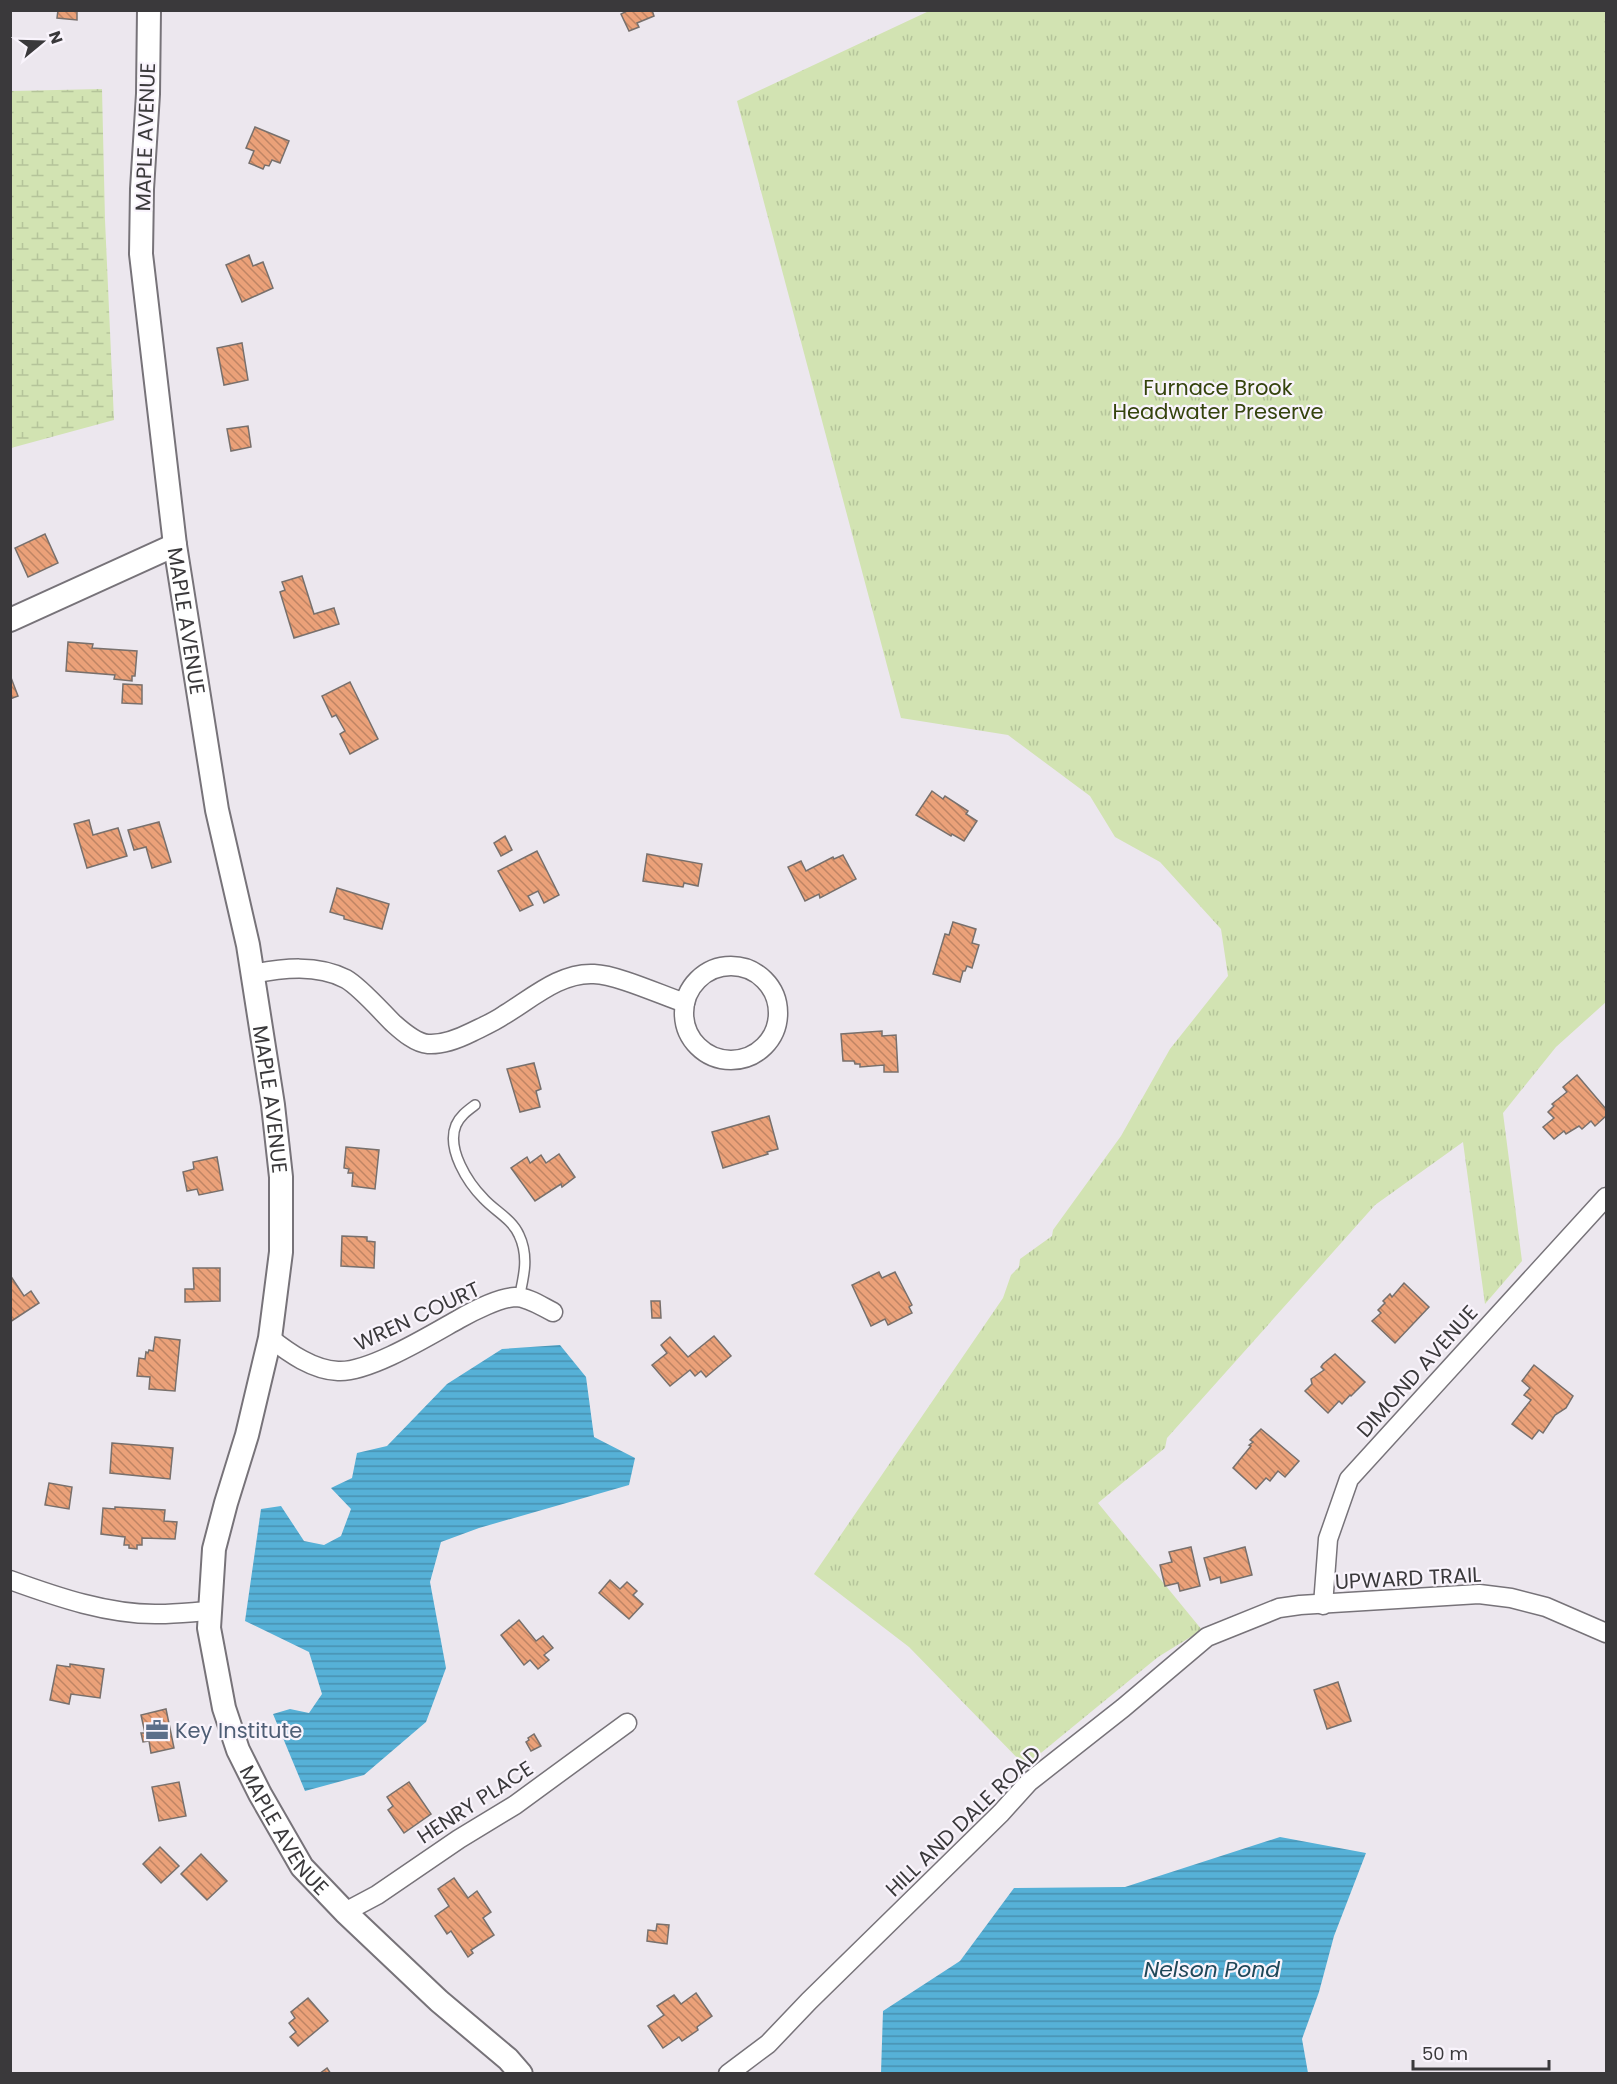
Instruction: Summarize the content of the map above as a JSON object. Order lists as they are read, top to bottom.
{
  "streets": {
    "street": [
      "MAPLE AVENUE",
      "WREN COURT",
      "DIMOND AVENUE",
      "UPWARD TRAIL",
      "HENRY PLACE",
      "HILL AND DALE ROAD"
    ]
  },
  "crossings": [
    ["MAPLE AVENUE", "WREN COURT"],
    ["MAPLE AVENUE", "HENRY PLACE"],
    ["DIMOND AVENUE", "UPWARD TRAIL"],
    ["DIMOND AVENUE", "HILL AND DALE ROAD"],
    ["UPWARD TRAIL", "HILL AND DALE ROAD"]
  ],
  "water": ["Nelson Pond"],
  "parks": ["Furnace Brook Headwater Preserve"],
  "places": {
    "office": ["Key Institute"]
  },
  "scale_bar": "50 m",
  "north": "right"
}
